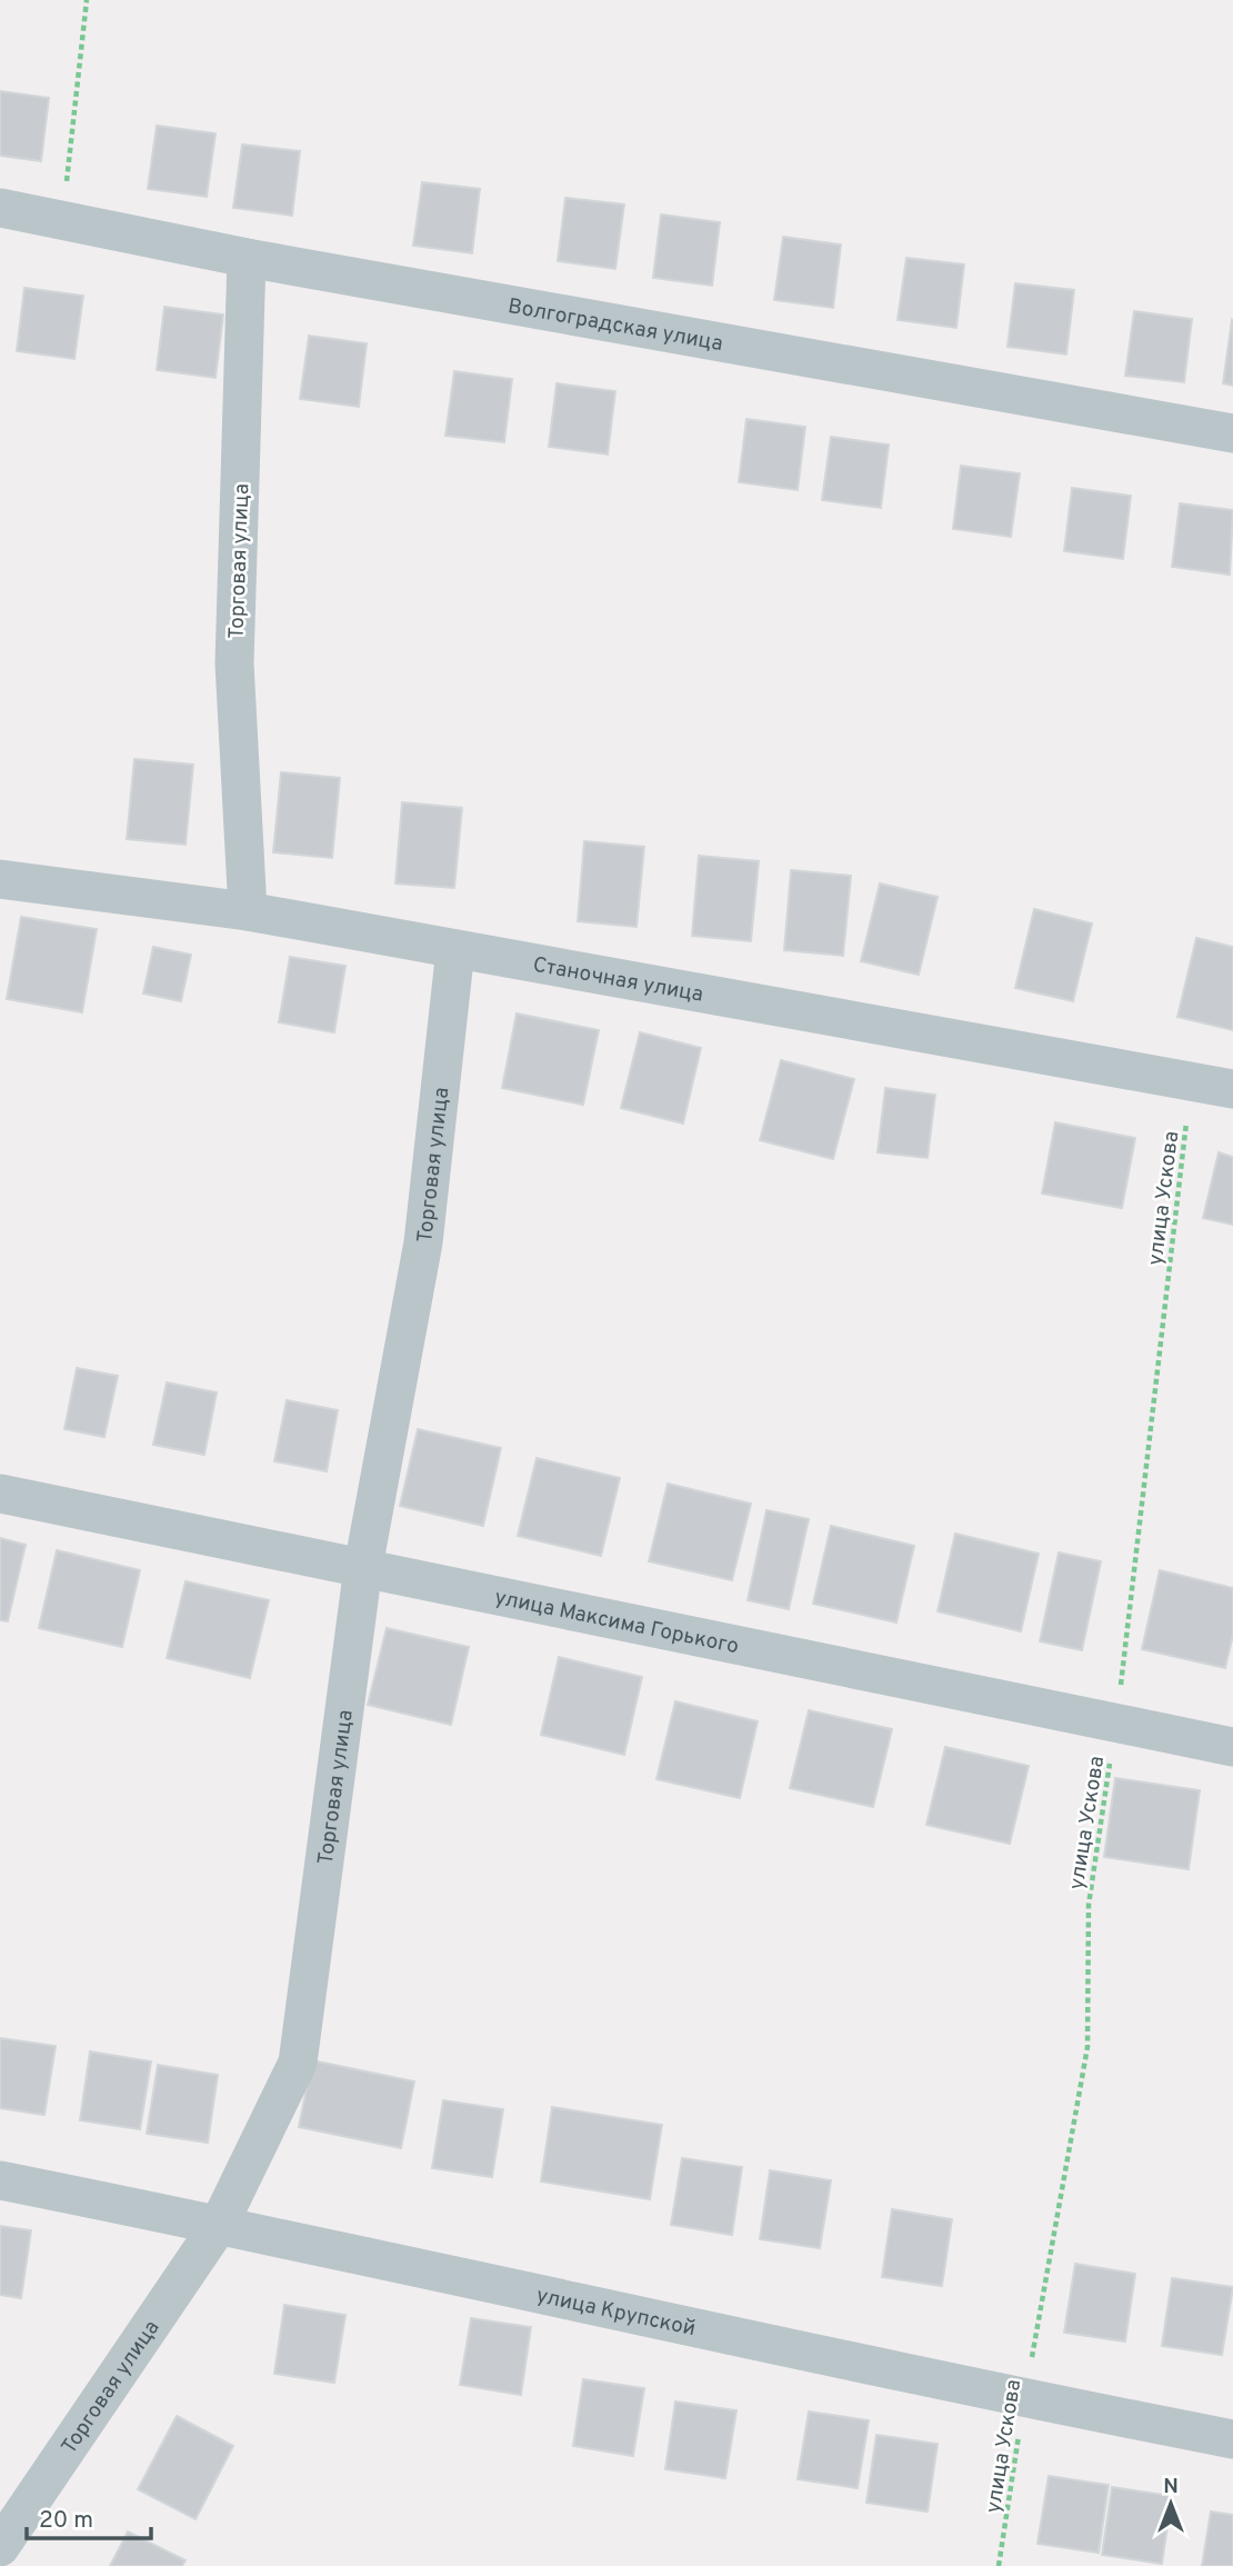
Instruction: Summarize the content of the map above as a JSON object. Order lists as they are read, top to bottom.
{
  "streets": {
    "street": [
      "Волгоградская улица",
      "Торговая улица",
      "Станочная улица",
      "улица Максима Горького",
      "улица Крупской"
    ],
    "path": ["улица Ускова"]
  },
  "crossings": [
    ["Волгоградская улица", "Торговая улица"],
    ["Торговая улица", "Станочная улица"],
    ["Торговая улица", "улица Максима Горького"],
    ["Торговая улица", "улица Крупской"],
    ["Станочная улица", "улица Ускова"],
    ["улица Ускова", "улица Максима Горького"],
    ["улица Ускова", "улица Крупской"]
  ],
  "scale_bar": "20 m",
  "north": "top"
}
